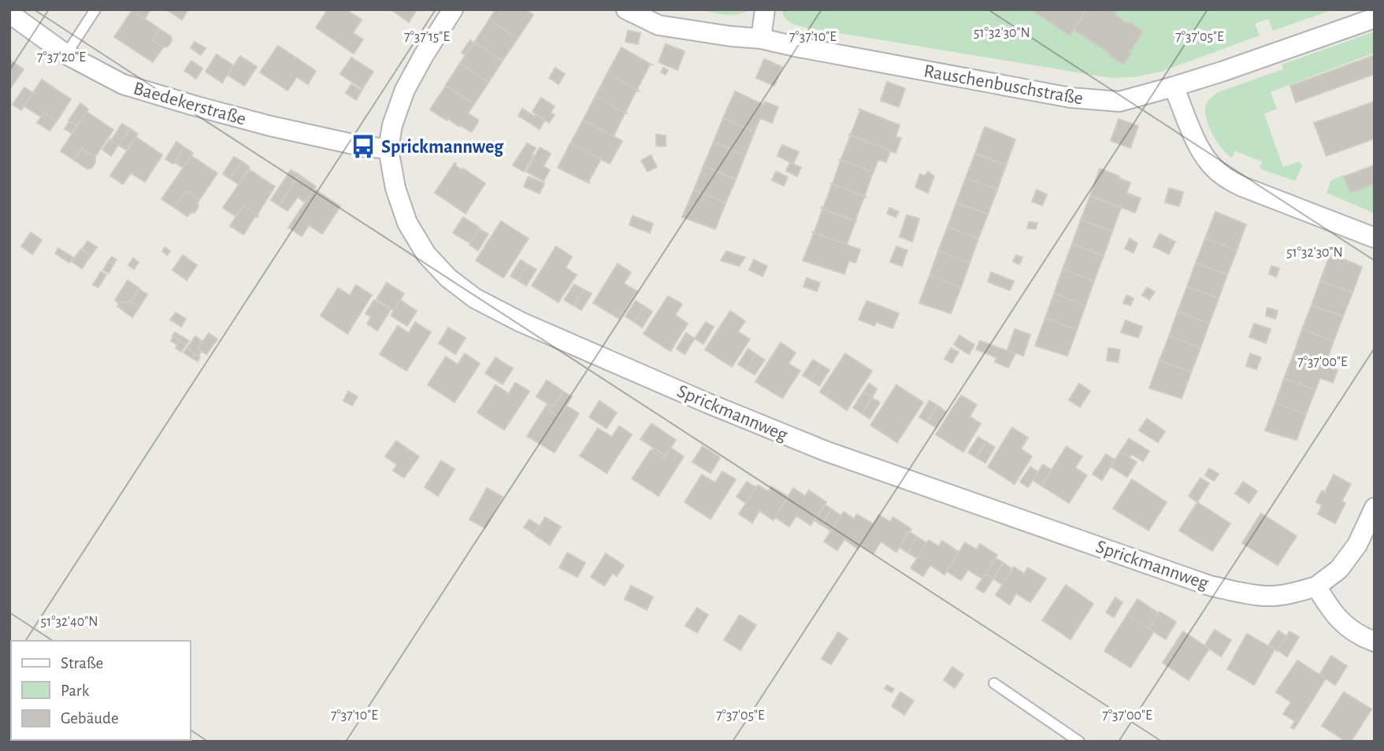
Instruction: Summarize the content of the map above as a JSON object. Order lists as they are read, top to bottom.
{
  "streets": {
    "street": ["Rauschenbuschstraße", "Baedekerstraße", "Sprickmannweg"]
  },
  "crossings": [
    ["Baedekerstraße", "Sprickmannweg"]
  ],
  "places": {
    "bus stop": ["Sprickmannweg"]
  },
  "legend": ["Straße", "Park", "Gebäude"],
  "coordinates": [
    "51°32'30\"N",
    "7°37'15\"E",
    "7°37'10\"E",
    "7°37'05\"E",
    "7°37'20\"E",
    "7°37'00\"E",
    "51°32'40\"N"
  ]
}
